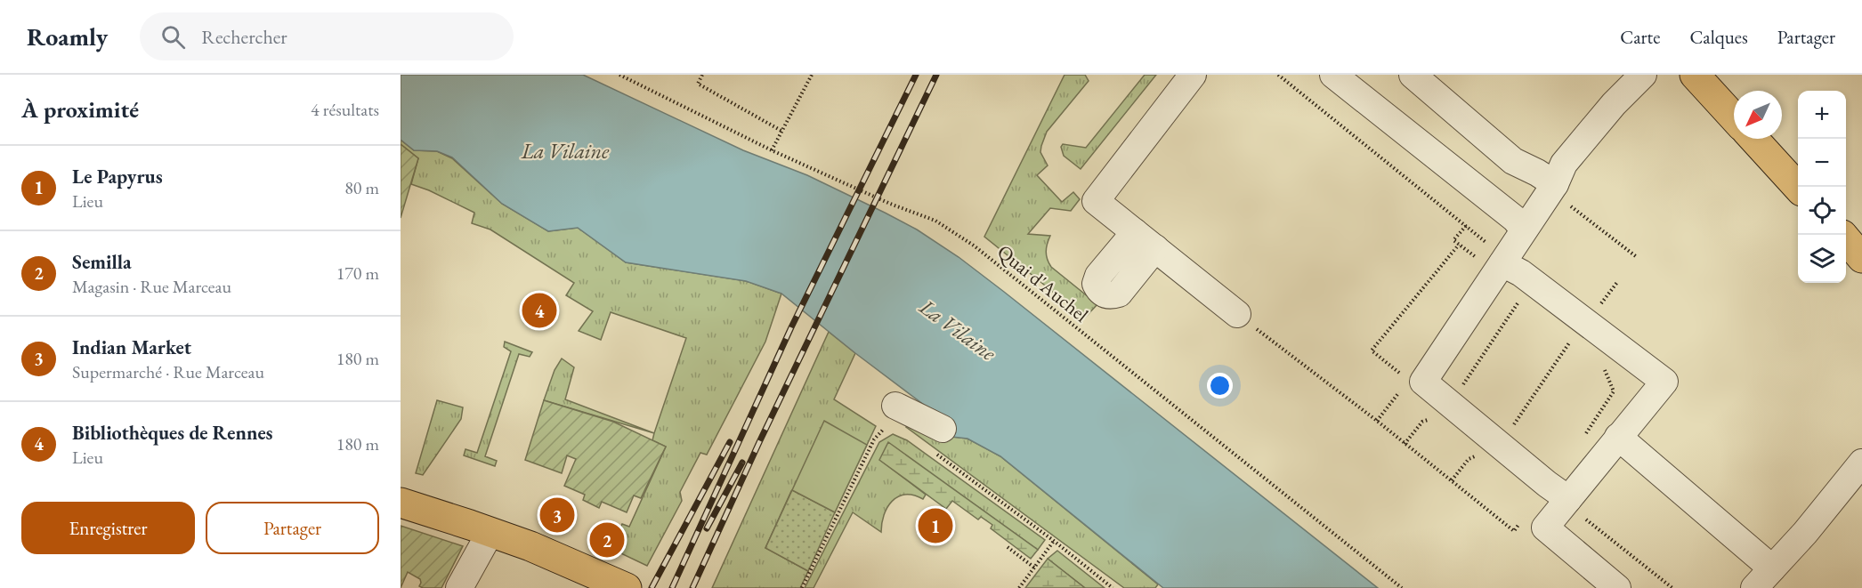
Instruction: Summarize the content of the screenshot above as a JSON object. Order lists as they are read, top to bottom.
{
  "streets": {
    "path": ["Quai d'Auchel"]
  },
  "water": ["La Vilaine"],
  "north": "bottom left",
  "page": {
    "header": "Roamly",
    "search": "Rechercher",
    "nav": ["Carte", "Calques", "Partager"],
    "heading": ["À proximité", "4 résultats"],
    "map_buttons": ["+", "−"],
    "list": [
      {
        "mark": "1",
        "name": "Le Papyrus",
        "note": "Lieu",
        "value": "80 m"
      },
      {
        "mark": "2",
        "name": "Semilla",
        "note": "Magasin · Rue Marceau",
        "value": "170 m"
      },
      {
        "mark": "3",
        "name": "Indian Market",
        "note": "Supermarché · Rue Marceau",
        "value": "180 m"
      },
      {
        "mark": "4",
        "name": "Bibliothèques de Rennes",
        "note": "Lieu",
        "value": "180 m"
      }
    ],
    "pins": [
      "4",
      "3",
      "1",
      "2"
    ],
    "buttons": ["Enregistrer", "Partager"]
  }
}
